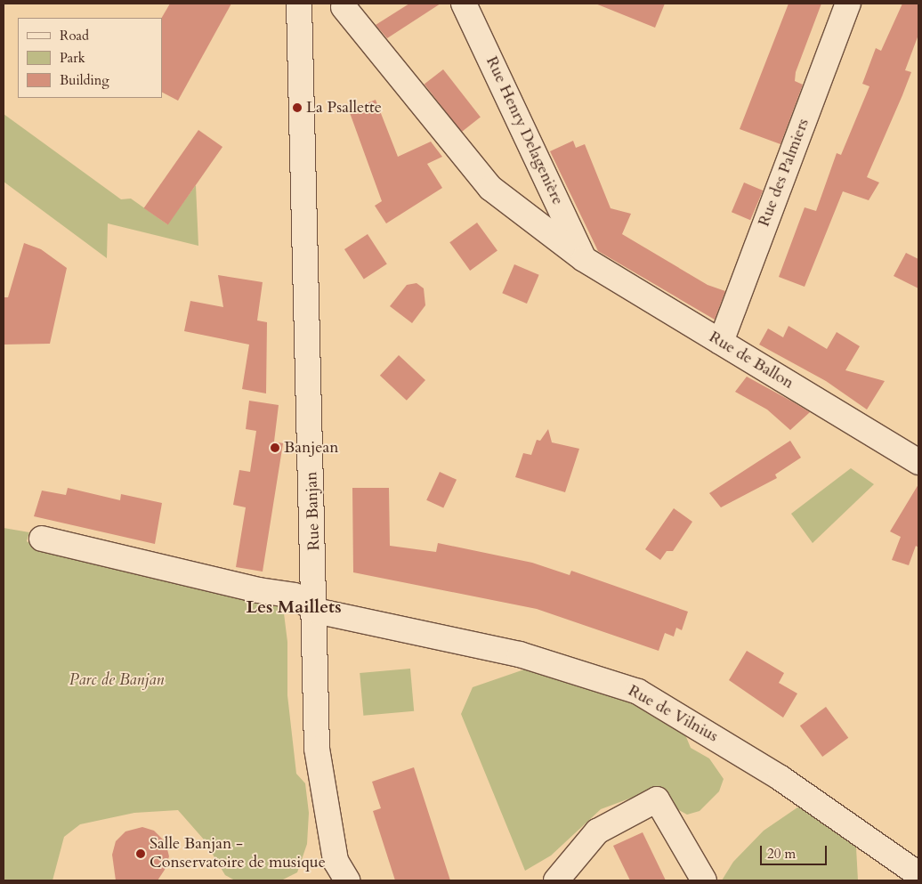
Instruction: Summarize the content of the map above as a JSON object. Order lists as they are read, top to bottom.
{
  "streets": {
    "street": [
      "Rue Henry Delagenière",
      "Rue des Palmiers",
      "Rue de Ballon",
      "Rue Banjan",
      "Rue de Vilnius"
    ]
  },
  "crossings": [
    ["Rue Henry Delagenière", "Rue de Ballon"],
    ["Rue des Palmiers", "Rue de Ballon"],
    ["Rue Banjan", "Rue de Vilnius"]
  ],
  "districts": ["Les Maillets"],
  "parks": ["Parc de Banjan"],
  "places": ["La Psallette", "Banjean", "Salle Banjan - Conservatoire de musique"],
  "legend": ["Road", "Park", "Building"],
  "scale_bar": "20 m"
}
